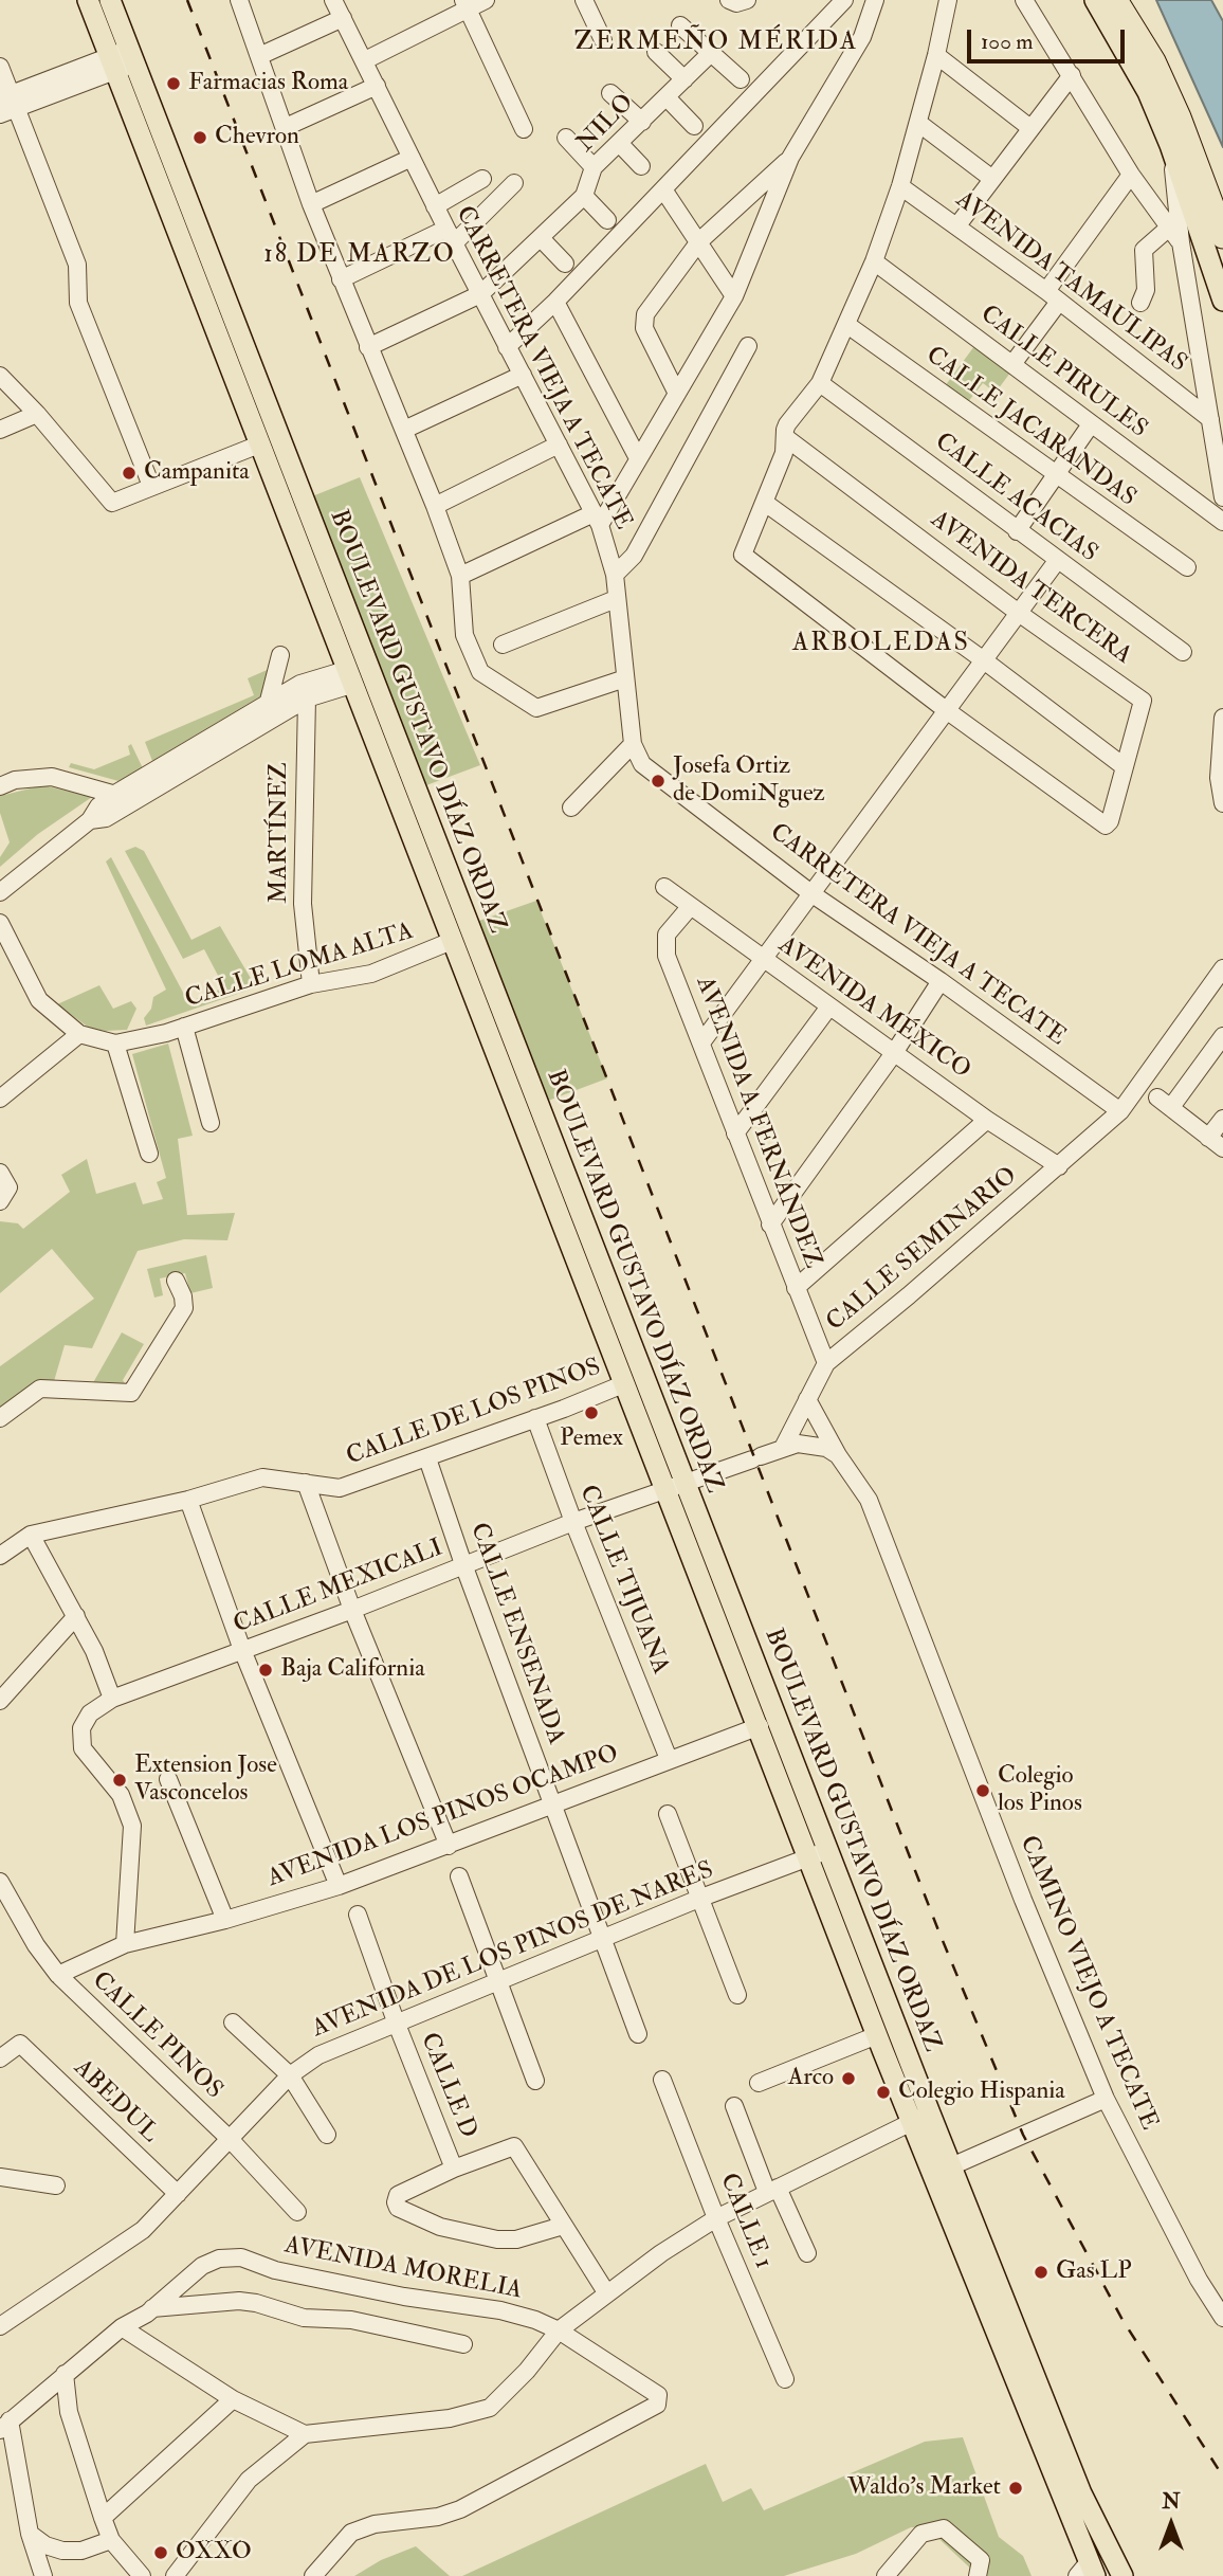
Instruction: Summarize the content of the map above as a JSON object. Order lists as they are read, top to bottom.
{
  "streets": {
    "main road": ["BOULEVARD GUSTAVO DÍAZ ORDAZ"],
    "street": [
      "NILO",
      "AVENIDA TAMAULIPAS",
      "CARRETERA VIEJA A TECATE",
      "CALLE PIRULES",
      "CALLE JACARANDAS",
      "CALLE ACACIAS",
      "AVENIDA TERCERA",
      "MARTÍNEZ",
      "CALLE LOMA ALTA",
      "AVENIDA MÉXICO",
      "AVENIDA A. FERNÁNDEZ",
      "CALLE SEMINARIO",
      "CALLE DE LOS PINOS",
      "CALLE TIJUANA",
      "CALLE MEXICALI",
      "CALLE ENSENADA",
      "AVENIDA LOS PINOS OCAMPO",
      "AVENIDA DE LOS PINOS DE NARES",
      "CAMINO VIEJO A TECATE",
      "CALLE PINOS",
      "CALLE D",
      "ABEDUL",
      "CALLE 1",
      "AVENIDA MORELIA"
    ]
  },
  "crossings": [
    ["NILO", "CARRETERA VIEJA A TECATE"],
    ["CARRETERA VIEJA A TECATE", "CALLE SEMINARIO"],
    ["BOULEVARD GUSTAVO DÍAZ ORDAZ", "CALLE LOMA ALTA"],
    ["BOULEVARD GUSTAVO DÍAZ ORDAZ", "CALLE DE LOS PINOS"],
    ["BOULEVARD GUSTAVO DÍAZ ORDAZ", "CALLE MEXICALI"],
    ["BOULEVARD GUSTAVO DÍAZ ORDAZ", "AVENIDA LOS PINOS OCAMPO"],
    ["BOULEVARD GUSTAVO DÍAZ ORDAZ", "AVENIDA DE LOS PINOS DE NARES"],
    ["MARTÍNEZ", "CALLE LOMA ALTA"],
    ["AVENIDA MÉXICO", "AVENIDA A. FERNÁNDEZ"],
    ["AVENIDA MÉXICO", "CALLE SEMINARIO"],
    ["AVENIDA A. FERNÁNDEZ", "CALLE SEMINARIO"],
    ["CALLE SEMINARIO", "CAMINO VIEJO A TECATE"],
    ["CALLE DE LOS PINOS", "CALLE TIJUANA"],
    ["CALLE DE LOS PINOS", "CALLE ENSENADA"],
    ["CALLE TIJUANA", "CALLE MEXICALI"],
    ["CALLE TIJUANA", "AVENIDA LOS PINOS OCAMPO"],
    ["CALLE MEXICALI", "CALLE ENSENADA"],
    ["CALLE ENSENADA", "AVENIDA LOS PINOS OCAMPO"],
    ["CALLE ENSENADA", "AVENIDA DE LOS PINOS DE NARES"],
    ["AVENIDA LOS PINOS OCAMPO", "CALLE PINOS"],
    ["AVENIDA DE LOS PINOS DE NARES", "CALLE PINOS"],
    ["AVENIDA DE LOS PINOS DE NARES", "CALLE D"],
    ["AVENIDA DE LOS PINOS DE NARES", "ABEDUL"]
  ],
  "districts": ["ZERMEÑO MÉRIDA", "18 DE MARZO", "ARBOLEDAS"],
  "places": [
    "Farmacias Roma",
    "Chevron",
    "Campanita",
    "Josefa Ortiz de DomiNguez",
    "Pemex",
    "Baja California",
    "Extension Jose Vasconcelos",
    "Colegio los Pinos",
    "Arco",
    "Colegio Hispania",
    "Gas LP",
    "Waldo's Market",
    "OXXO"
  ],
  "scale_bar": "100 m",
  "north": "top"
}
